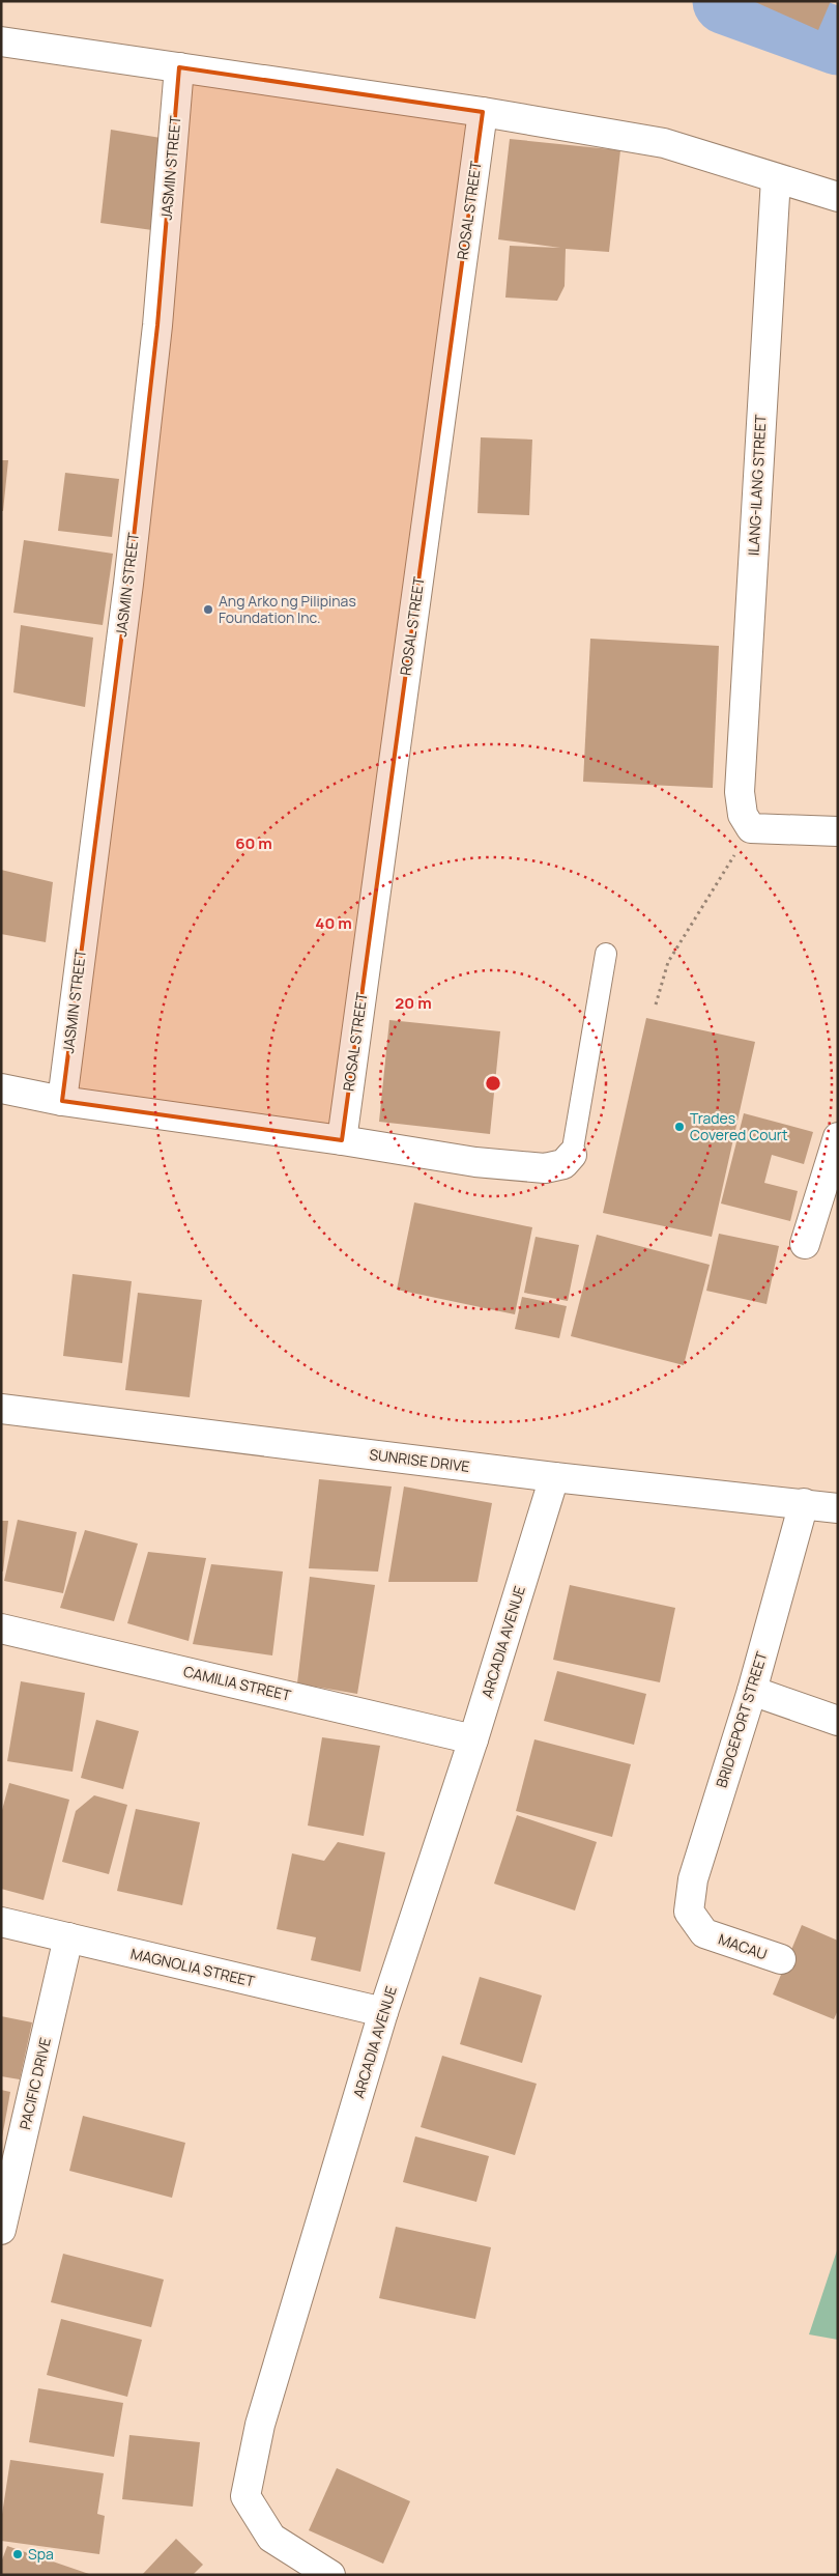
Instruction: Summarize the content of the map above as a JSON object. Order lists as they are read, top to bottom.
{
  "streets": {
    "street": [
      "JASMIN STREET",
      "ROSAL STREET",
      "ILANG-ILANG STREET",
      "SUNRISE DRIVE",
      "ARCADIA AVENUE",
      "CAMILIA STREET",
      "BRIDGEPORT STREET",
      "MACAU",
      "MAGNOLIA STREET",
      "PACIFIC DRIVE"
    ]
  },
  "crossings": [
    ["SUNRISE DRIVE", "ARCADIA AVENUE"],
    ["SUNRISE DRIVE", "BRIDGEPORT STREET"],
    ["ARCADIA AVENUE", "CAMILIA STREET"],
    ["ARCADIA AVENUE", "MAGNOLIA STREET"],
    ["BRIDGEPORT STREET", "MACAU"],
    ["MAGNOLIA STREET", "PACIFIC DRIVE"]
  ],
  "places": ["Ang Arko ng Pilipinas Foundation Inc.", "Trades Covered Court", "Spa"],
  "rings": ["60 m", "40 m", "20 m"]
}
